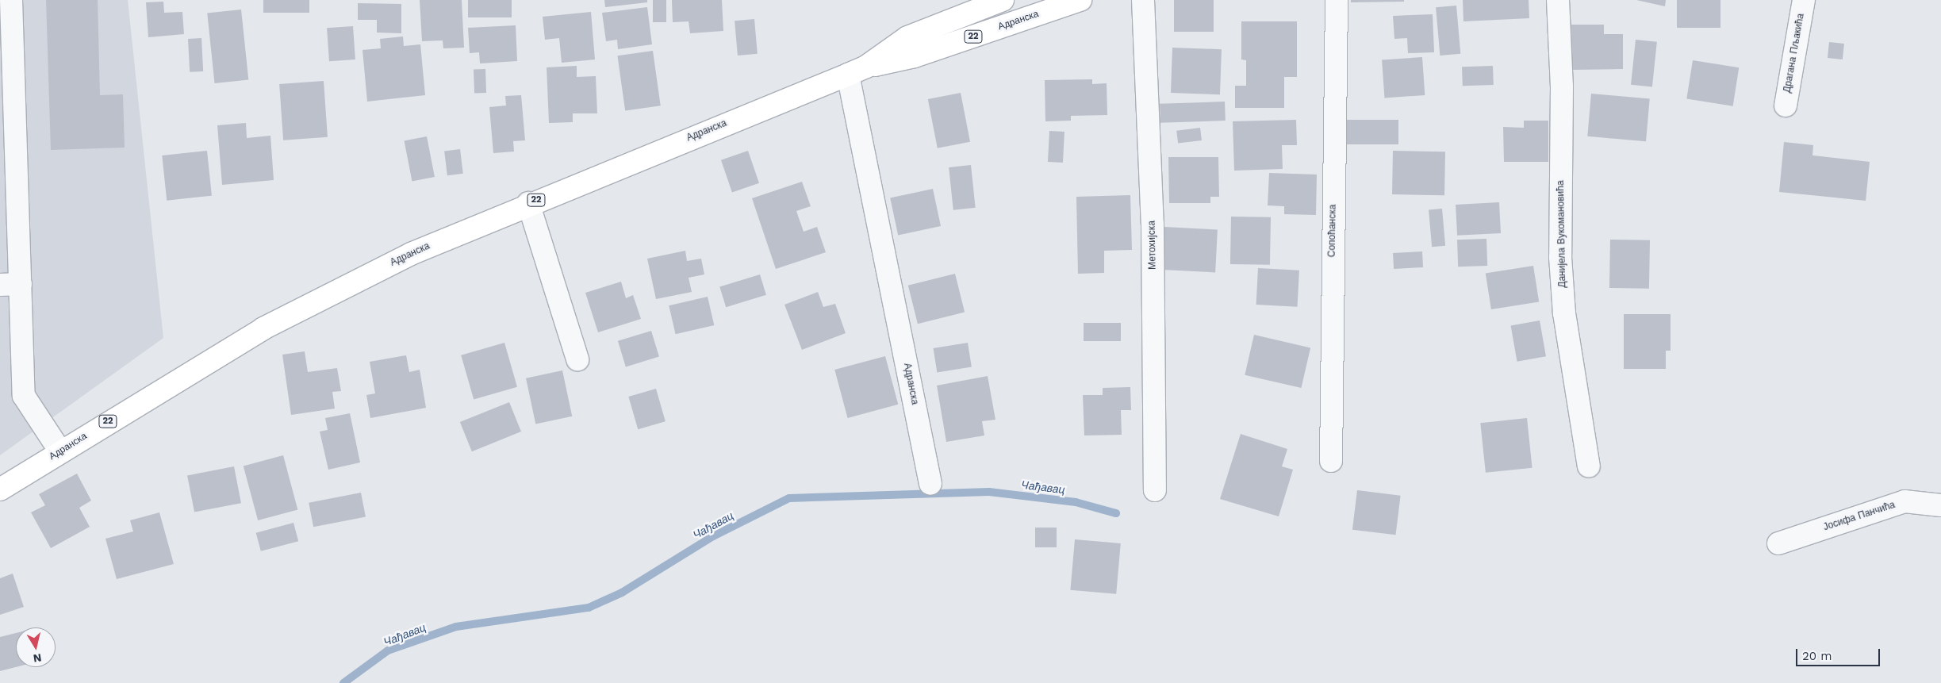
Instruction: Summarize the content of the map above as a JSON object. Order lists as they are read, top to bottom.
{
  "streets": {
    "main road": ["Адранска", "22"],
    "street": [
      "Драгана Пљакића",
      "Сопоћанска",
      "Данијела Вукомановића",
      "Метохијска",
      "Јосифа Панчића"
    ]
  },
  "water": ["Чађавац"],
  "scale_bar": "20 m",
  "north": "bottom"
}
